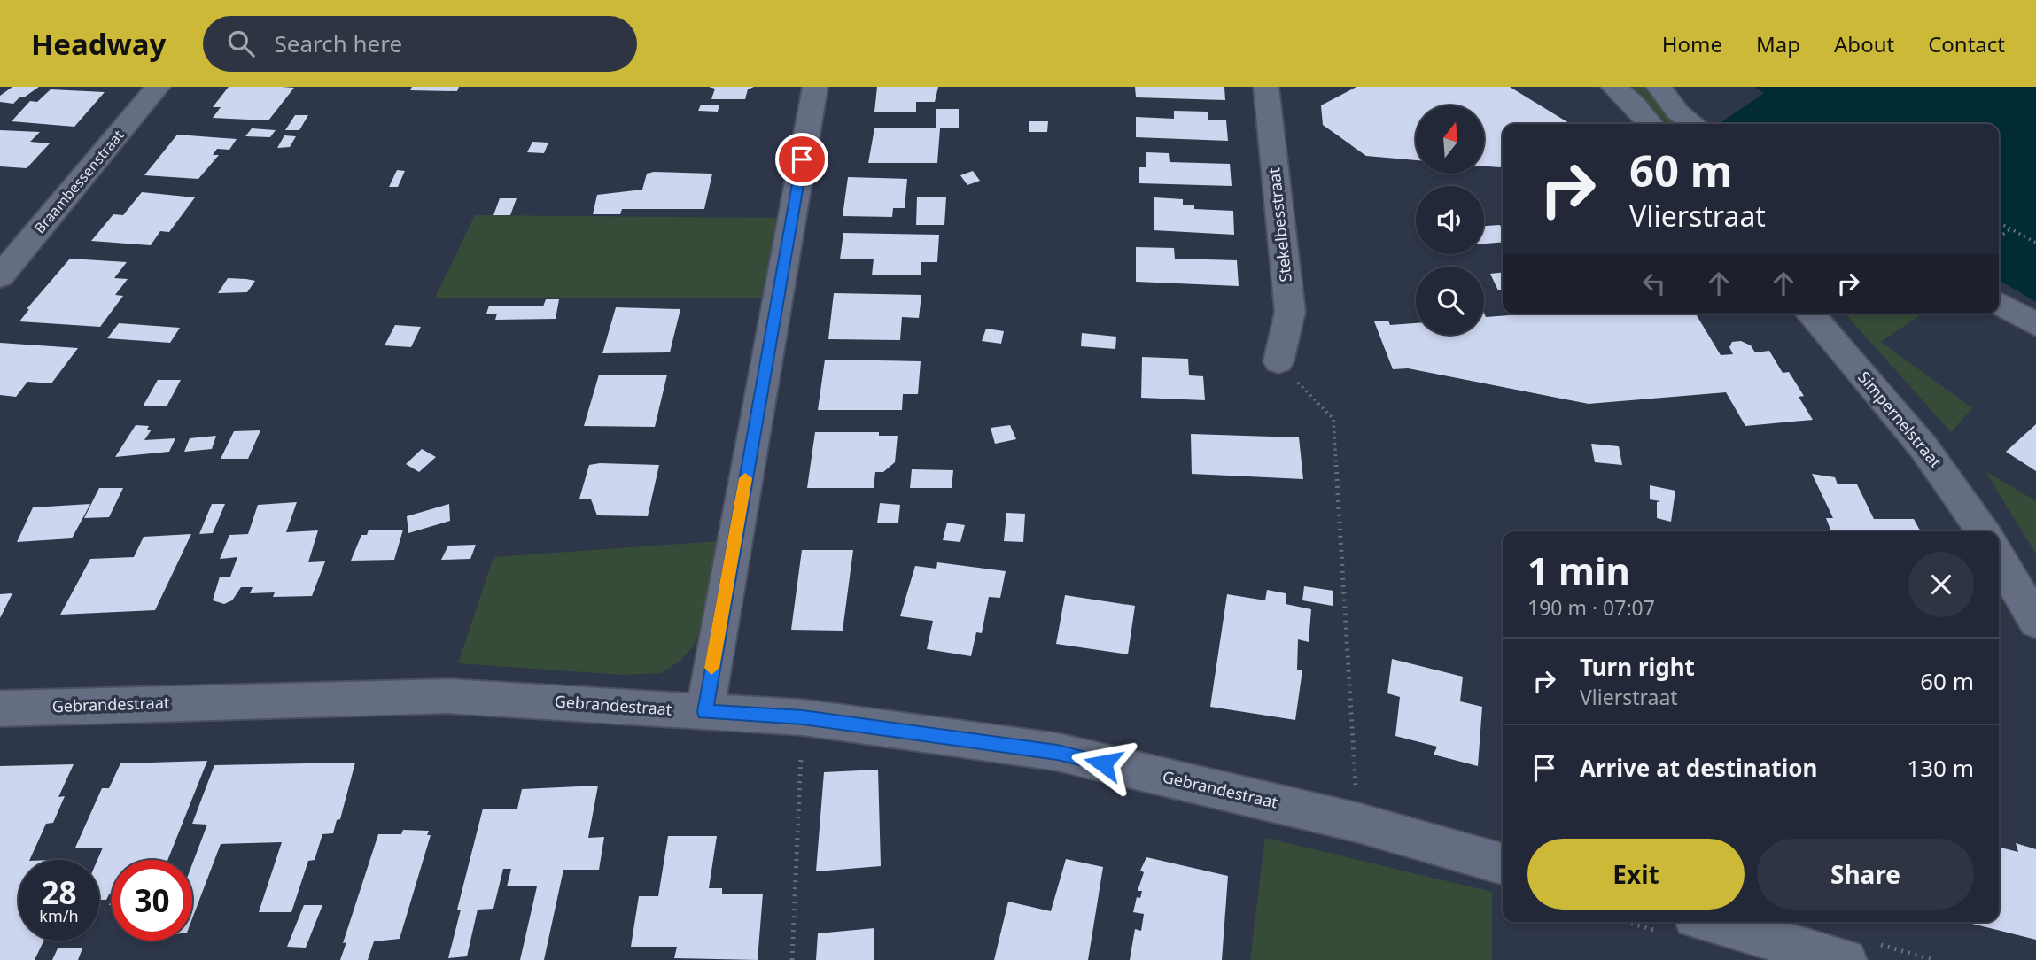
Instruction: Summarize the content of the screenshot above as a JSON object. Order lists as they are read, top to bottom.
{
  "streets": {
    "street": [
      "Braambessenstraat",
      "Stekelbesstraat",
      "Simpernelstraat",
      "Gebrandestraat"
    ]
  },
  "north": "top",
  "page": {
    "header": "Headway",
    "search": "Search here",
    "nav": [
      "Home",
      "Map",
      "About",
      "Contact"
    ],
    "turn": ["60 m", "Vlierstraat"],
    "heading": ["1 min", "190 m · 07:07"],
    "list": [
      {
        "name": "Turn right",
        "note": "Vlierstraat",
        "value": "60 m"
      },
      {
        "name": "Arrive at destination",
        "value": "130 m"
      }
    ],
    "buttons": ["Exit", "Share"],
    "speed": "28 km/h",
    "limit": "30"
  }
}
